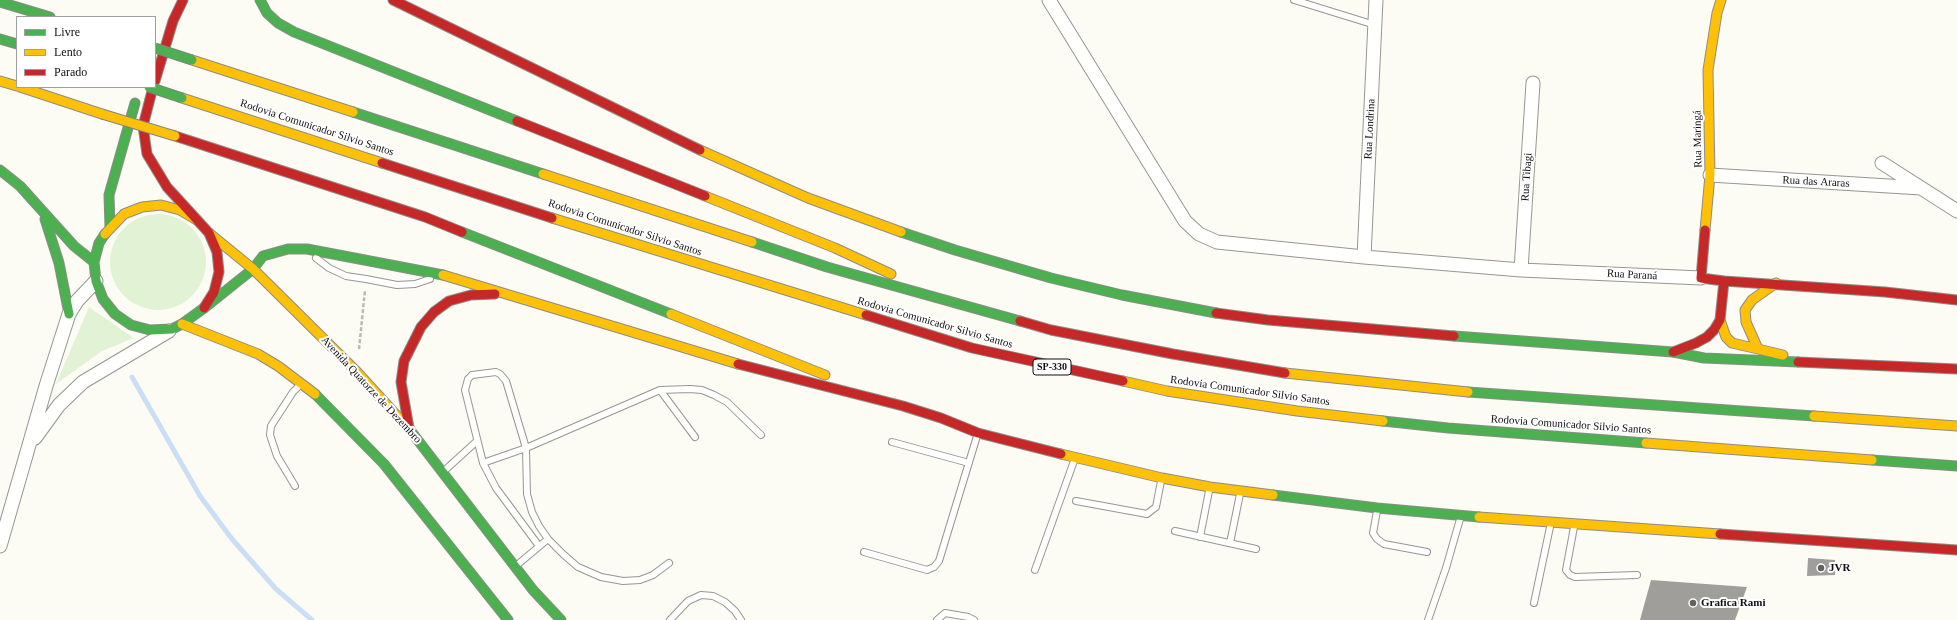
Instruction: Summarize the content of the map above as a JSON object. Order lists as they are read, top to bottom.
{
  "streets": {
    "main road": [
      "Rodovia Comunicador Silvio Santos",
      "Rua Maringá",
      "Rua Paraná",
      "SP-330",
      "Avenida Quatorze de Dezembro"
    ],
    "street": ["Rua Londrina", "Rua Tibagi", "Rua das Araras"]
  },
  "crossings": [
    ["Rua Londrina", "Rua Paraná"],
    ["Rua Maringá", "Rua das Araras"],
    ["Rua Maringá", "Rua Paraná"],
    ["Rua Tibagi", "Rua Paraná"]
  ],
  "places": ["JVR", "Grafica Rami"],
  "legend": ["Livre", "Lento", "Parado"]
}
